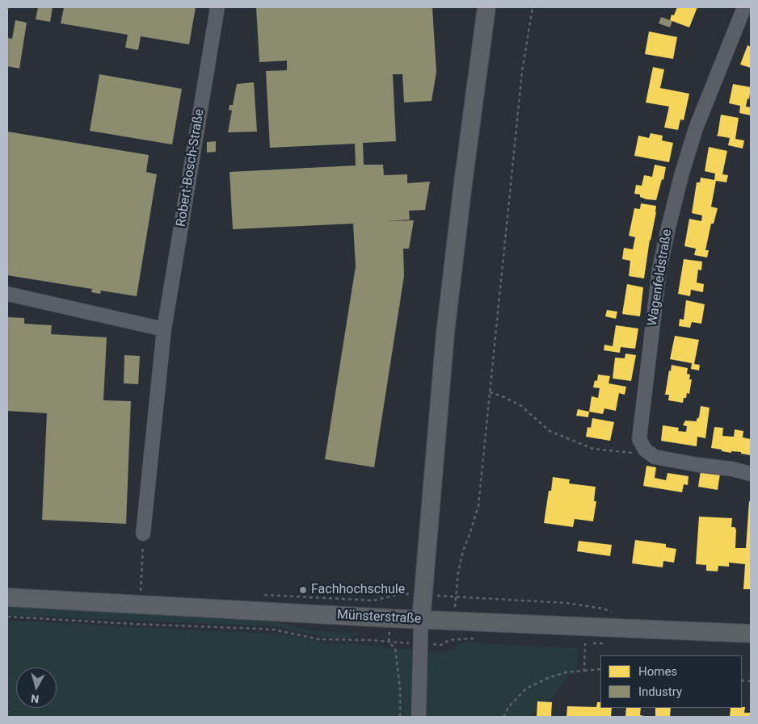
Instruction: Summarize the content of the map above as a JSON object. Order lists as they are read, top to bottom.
{
  "streets": {
    "main road": ["Münsterstraße"],
    "street": ["Robert-Bosch-Straße", "Wagenfeldstraße"]
  },
  "places": ["Fachhochschule"],
  "legend": ["Homes", "Industry"],
  "north": "bottom"
}
